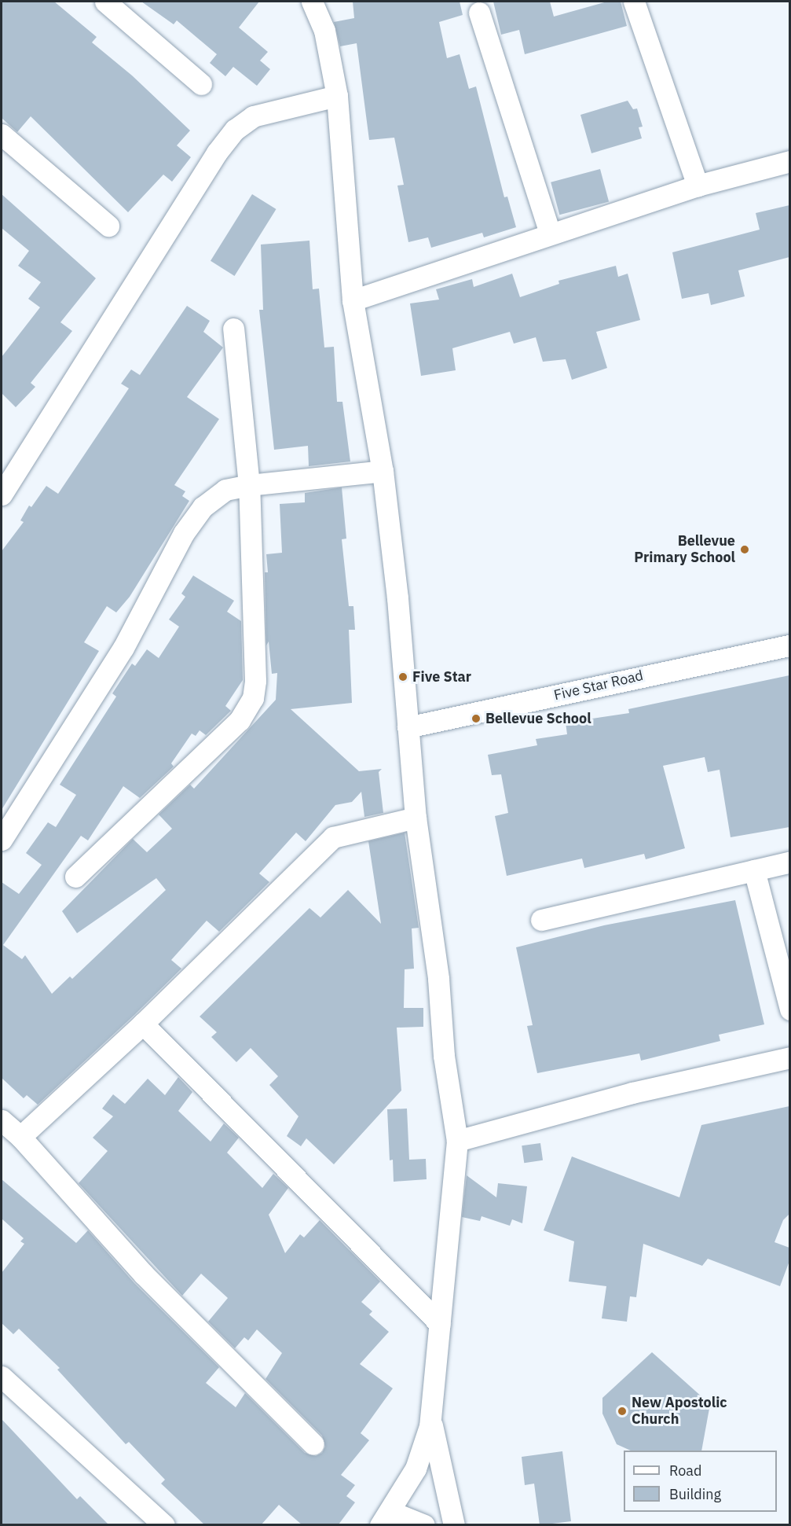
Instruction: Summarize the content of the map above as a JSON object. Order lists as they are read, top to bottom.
{
  "streets": {
    "street": ["Five Star Road"]
  },
  "places": [
    "Bellevue Primary School",
    "Five Star",
    "Bellevue School",
    "New Apostolic Church"
  ],
  "legend": ["Road", "Building"]
}
